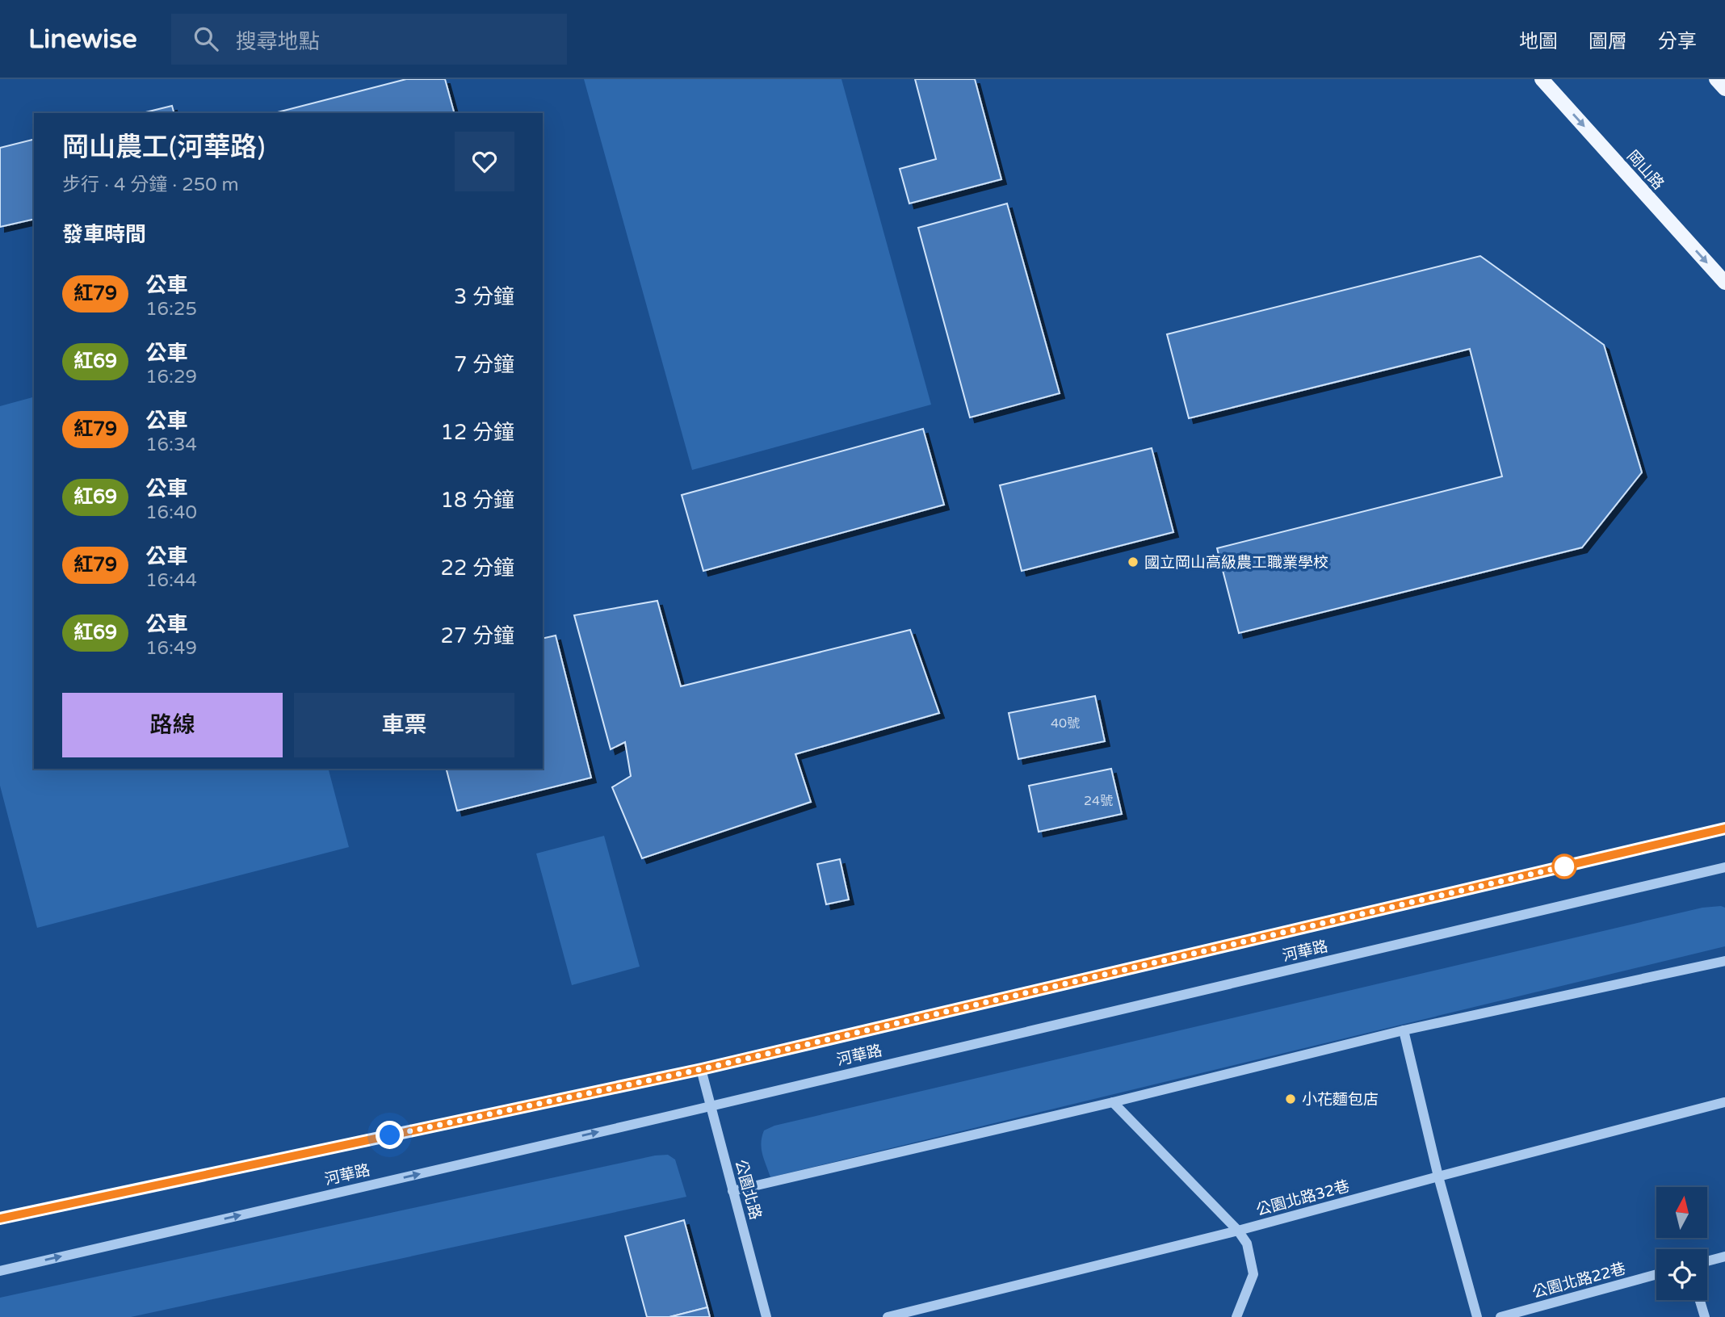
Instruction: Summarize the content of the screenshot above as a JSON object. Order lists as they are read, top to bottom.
{
  "streets": {
    "main road": ["岡山路"],
    "street": [
      "河華路",
      "公園北路",
      "公園北路32巷",
      "公園北路22巷"
    ]
  },
  "crossings": [
    ["河華路", "公園北路"]
  ],
  "one_way": ["岡山路"],
  "places": ["國立岡山高級農工職業學校", "小花麵包店"],
  "lines": ["bus line 紅79"],
  "house_numbers": ["40號", "24號"],
  "north": "top",
  "page": {
    "header": "Linewise",
    "search": "搜尋地點",
    "nav": ["地圖", "圖層", "分享"],
    "heading": [
      ["岡山農工(河華路)", "步行 · 4 分鐘 · 250 m"],
      "發車時間"
    ],
    "list": [
      {
        "mark": "紅79",
        "name": "公車",
        "note": "16:25",
        "value": "3 分鐘"
      },
      {
        "mark": "紅69",
        "name": "公車",
        "note": "16:29",
        "value": "7 分鐘"
      },
      {
        "mark": "紅79",
        "name": "公車",
        "note": "16:34",
        "value": "12 分鐘"
      },
      {
        "mark": "紅69",
        "name": "公車",
        "note": "16:40",
        "value": "18 分鐘"
      },
      {
        "mark": "紅79",
        "name": "公車",
        "note": "16:44",
        "value": "22 分鐘"
      },
      {
        "mark": "紅69",
        "name": "公車",
        "note": "16:49",
        "value": "27 分鐘"
      }
    ],
    "buttons": ["路線", "車票"]
  }
}
